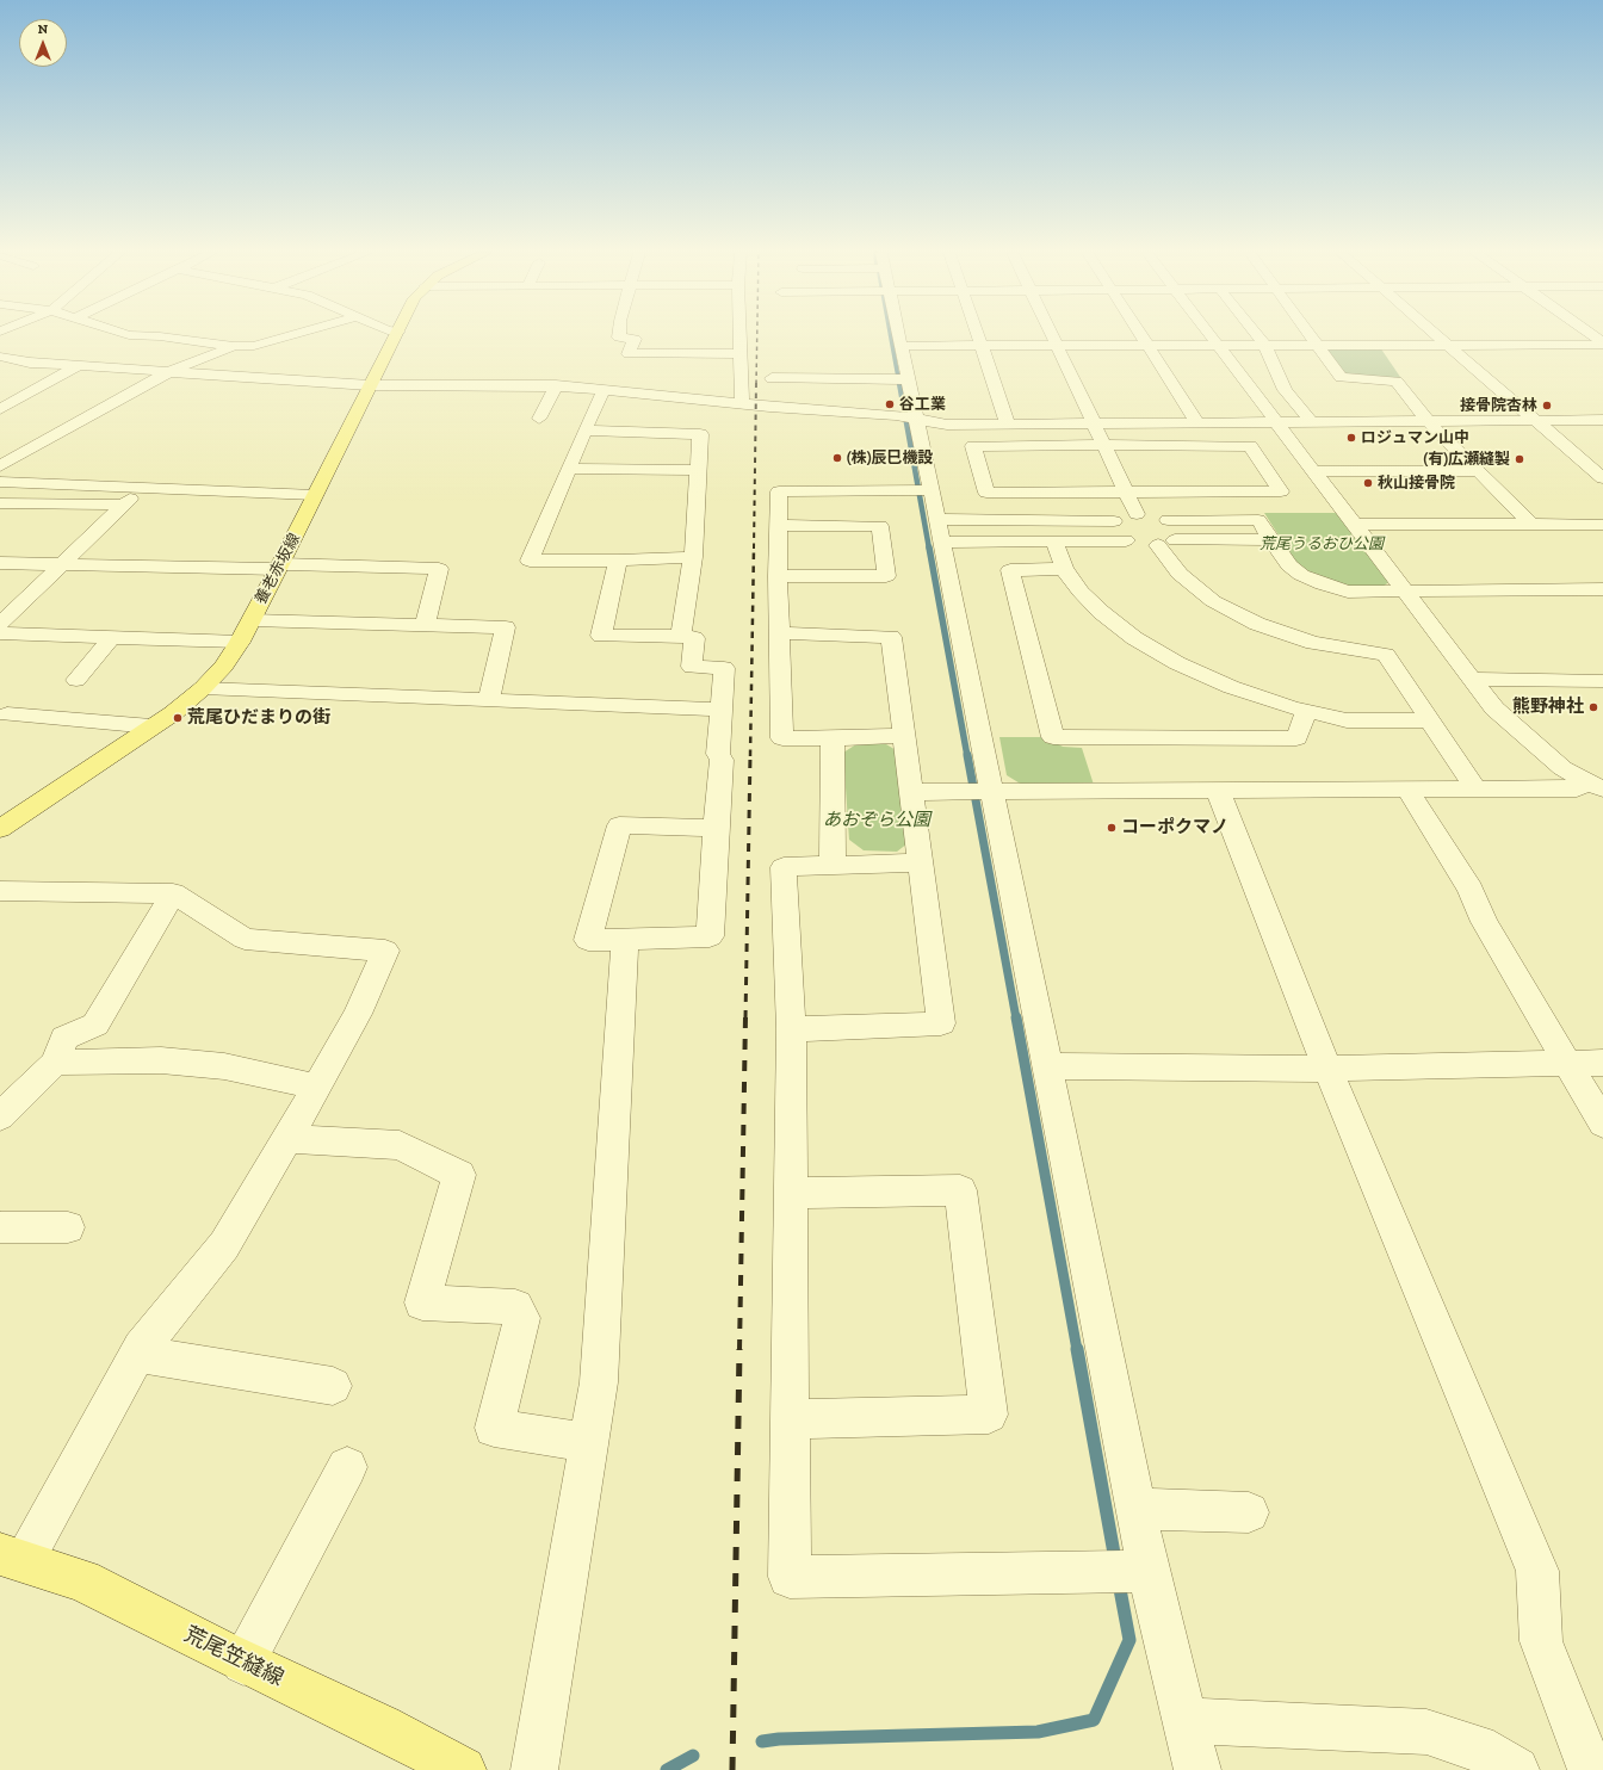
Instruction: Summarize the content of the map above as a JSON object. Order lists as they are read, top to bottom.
{
  "streets": {
    "main road": ["養老赤坂線", "荒尾笠縫線"]
  },
  "parks": ["荒尾うるおひ公園", "あおぞら公園"],
  "places": [
    "谷工業",
    "接骨院杏林",
    "ロジュマン山中",
    "(株)辰巳機設",
    "(有)広瀬縫製",
    "秋山接骨院",
    "熊野神社",
    "荒尾ひだまりの街",
    "コーポクマノ"
  ],
  "north": "top"
}
